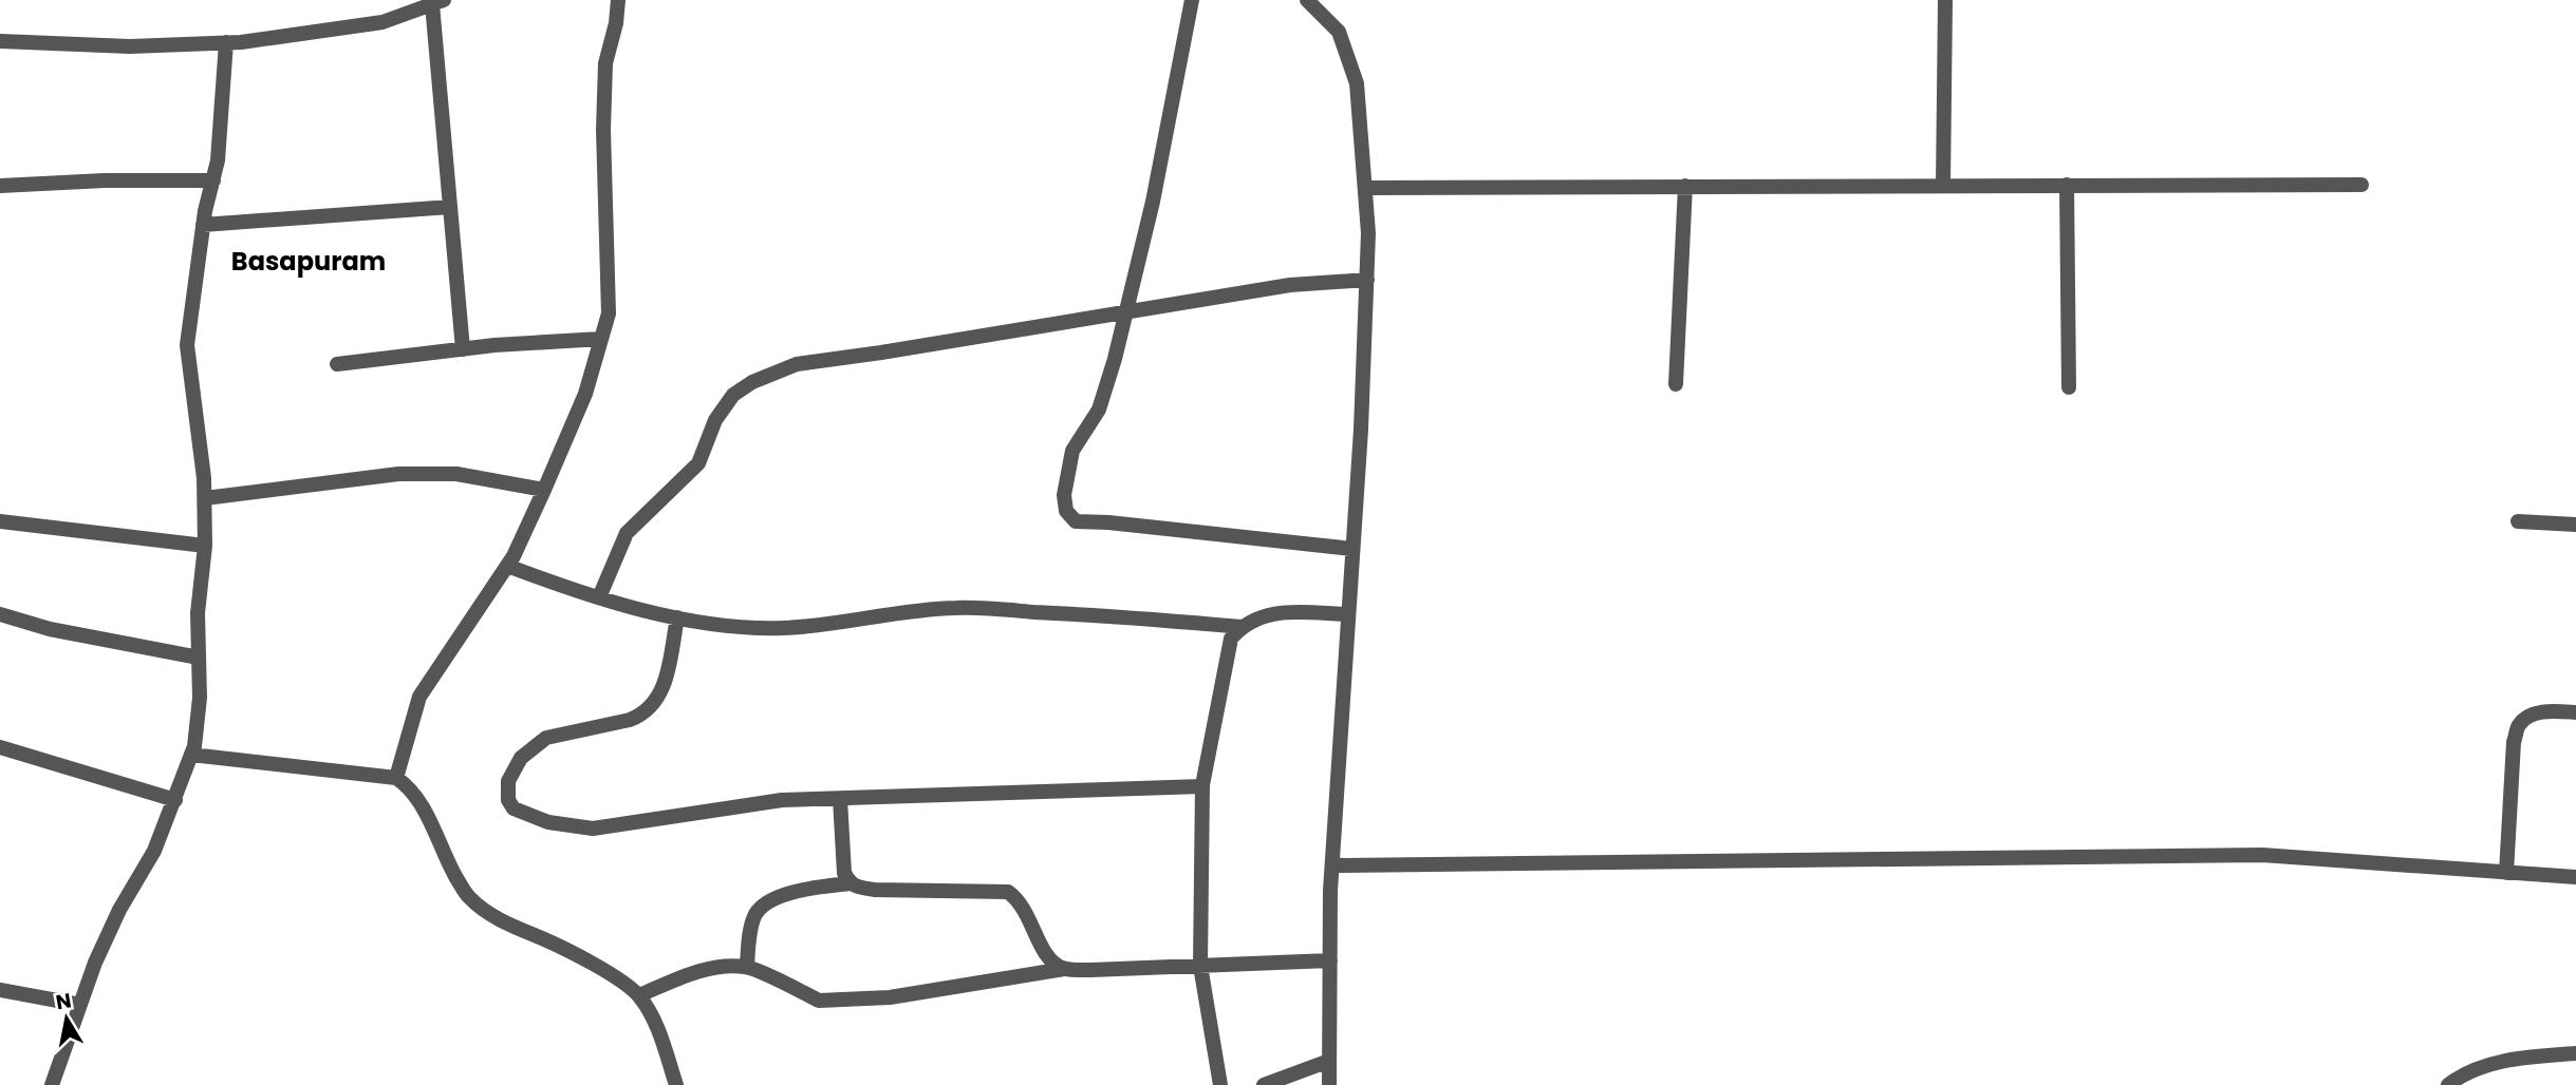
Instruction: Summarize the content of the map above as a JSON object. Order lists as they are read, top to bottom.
{
  "districts": ["Basapuram"],
  "north": "top"
}
